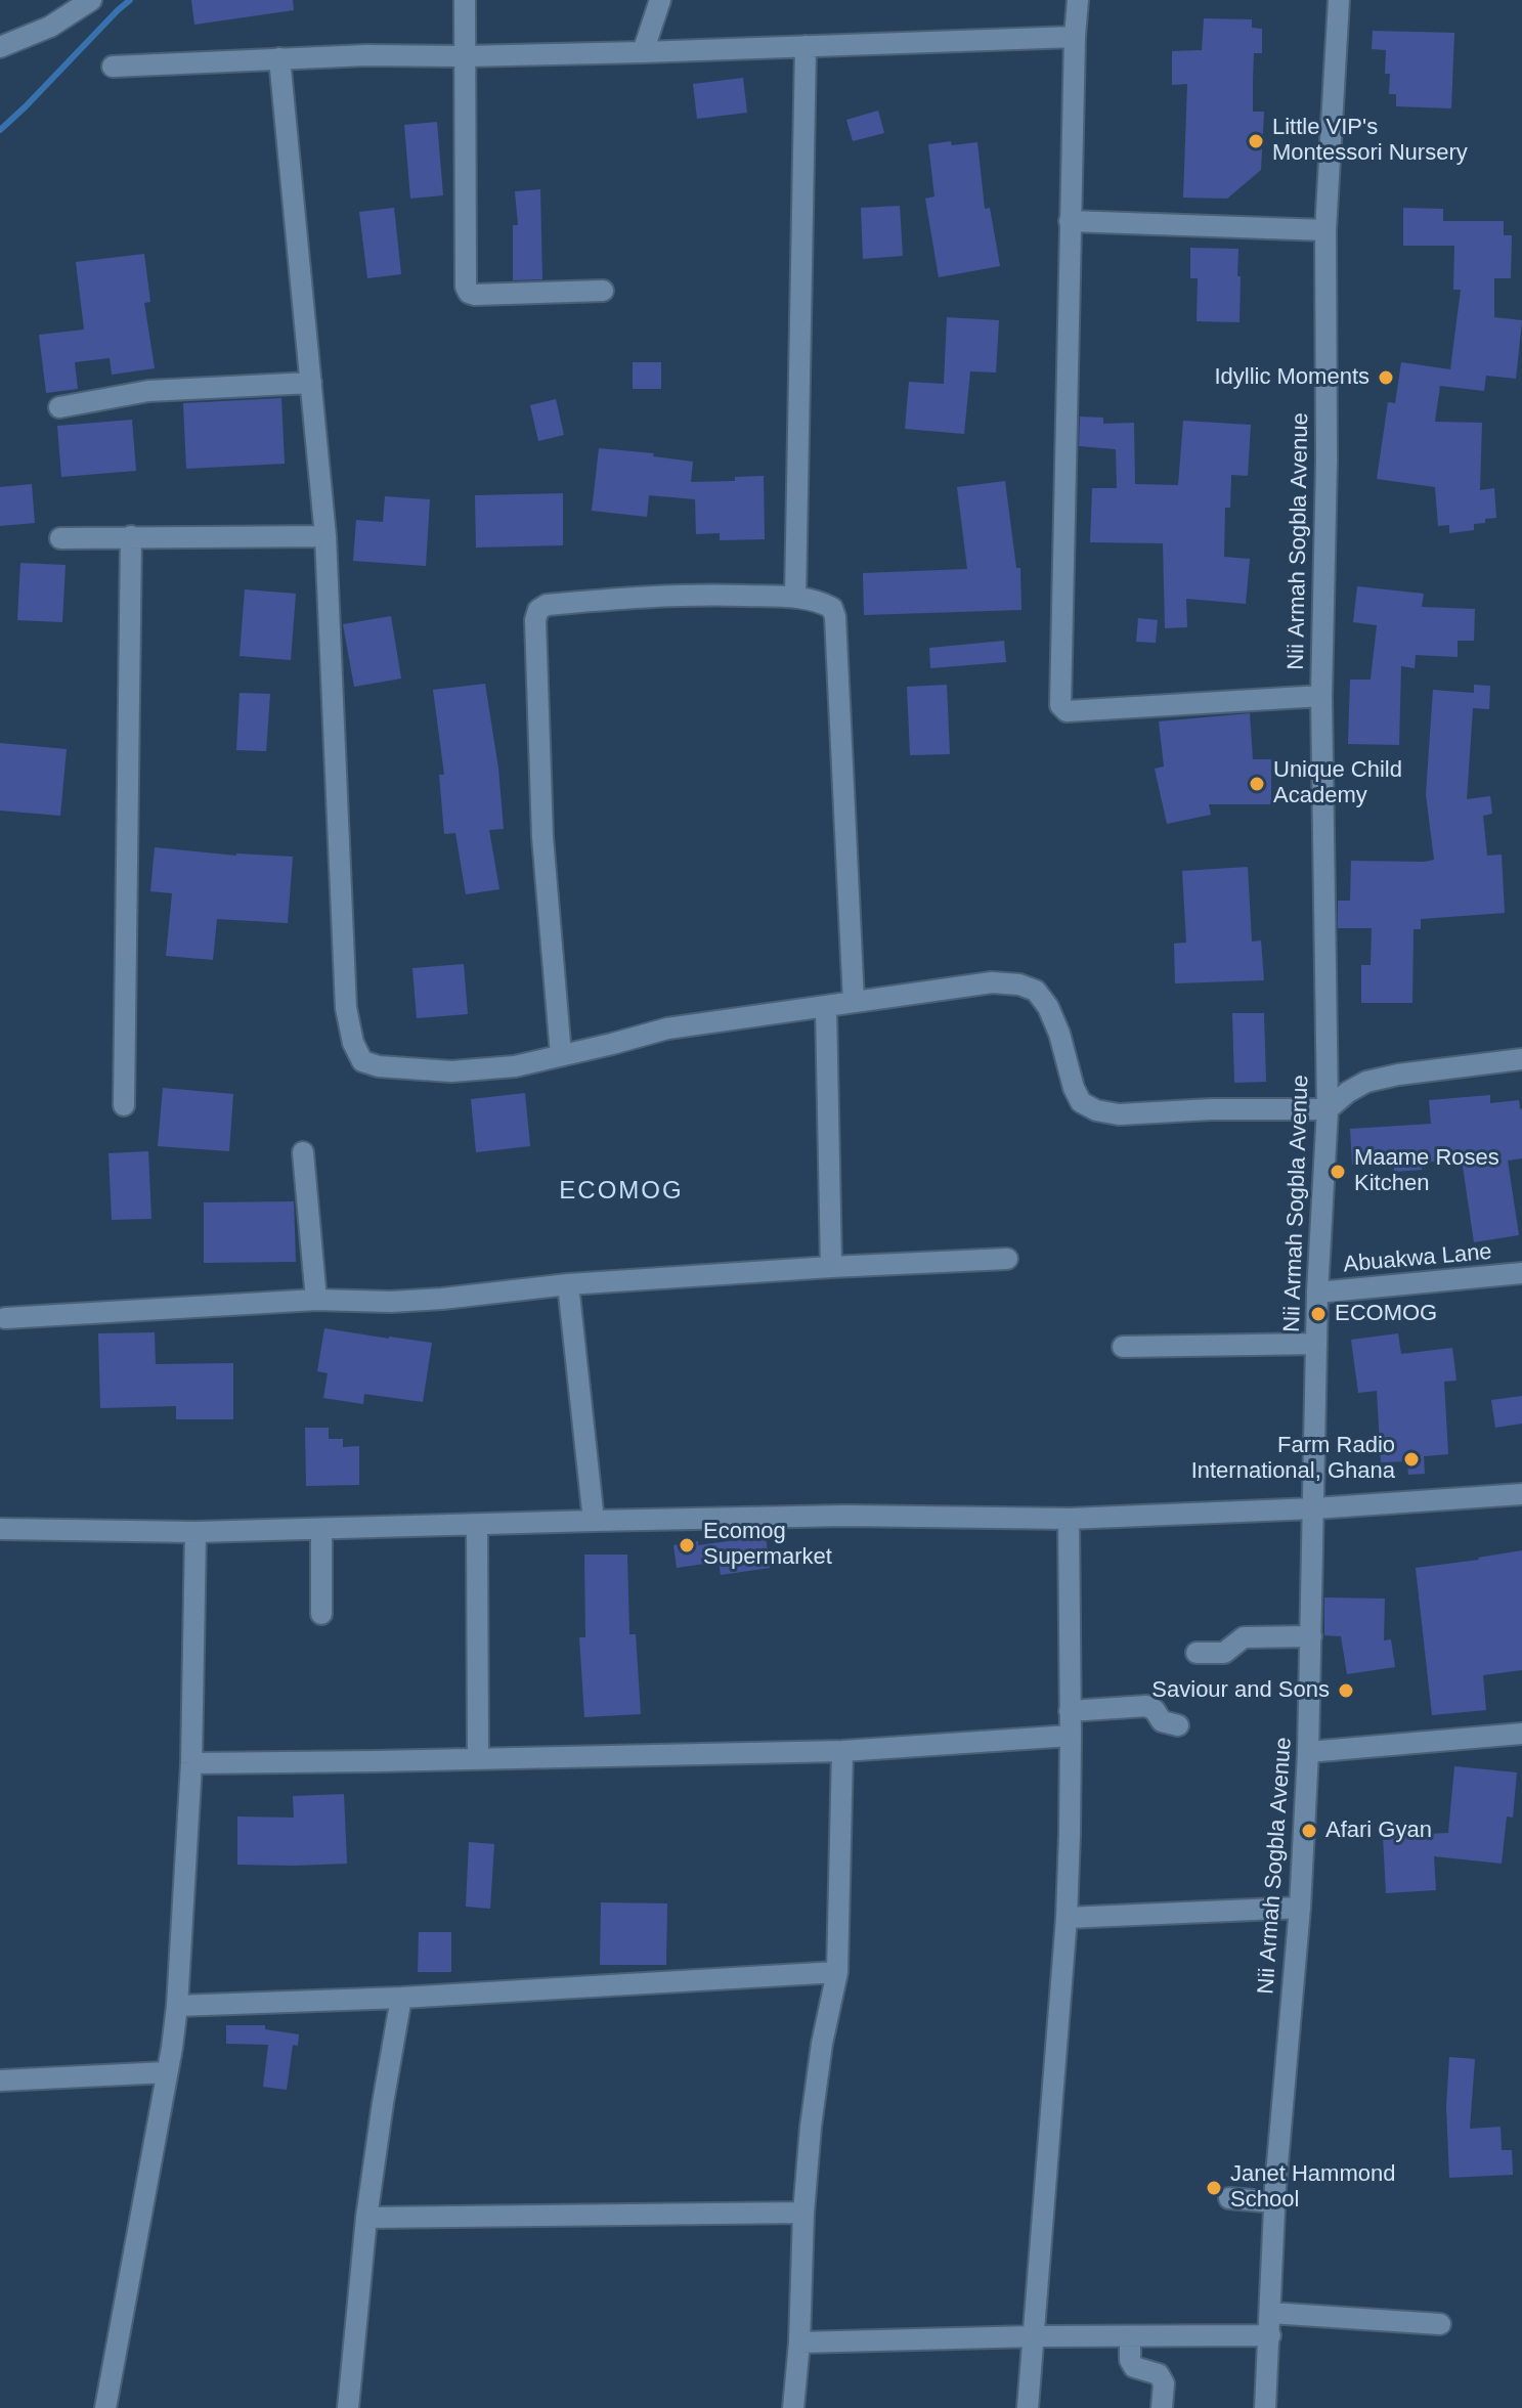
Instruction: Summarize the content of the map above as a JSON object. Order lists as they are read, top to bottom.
{
  "streets": {
    "street": ["Nii Armah Sogbla Avenue", "Abuakwa Lane"]
  },
  "crossings": [
    ["Nii Armah Sogbla Avenue", "Abuakwa Lane"]
  ],
  "districts": ["ECOMOG"],
  "places": [
    "Little VIP's Montessori Nursery",
    "Idyllic Moments",
    "Unique Child Academy",
    "Maame Roses Kitchen",
    "ECOMOG",
    "Farm Radio International, Ghana",
    "Ecomog Supermarket",
    "Saviour and Sons",
    "Afari Gyan",
    "Janet Hammond School"
  ]
}
